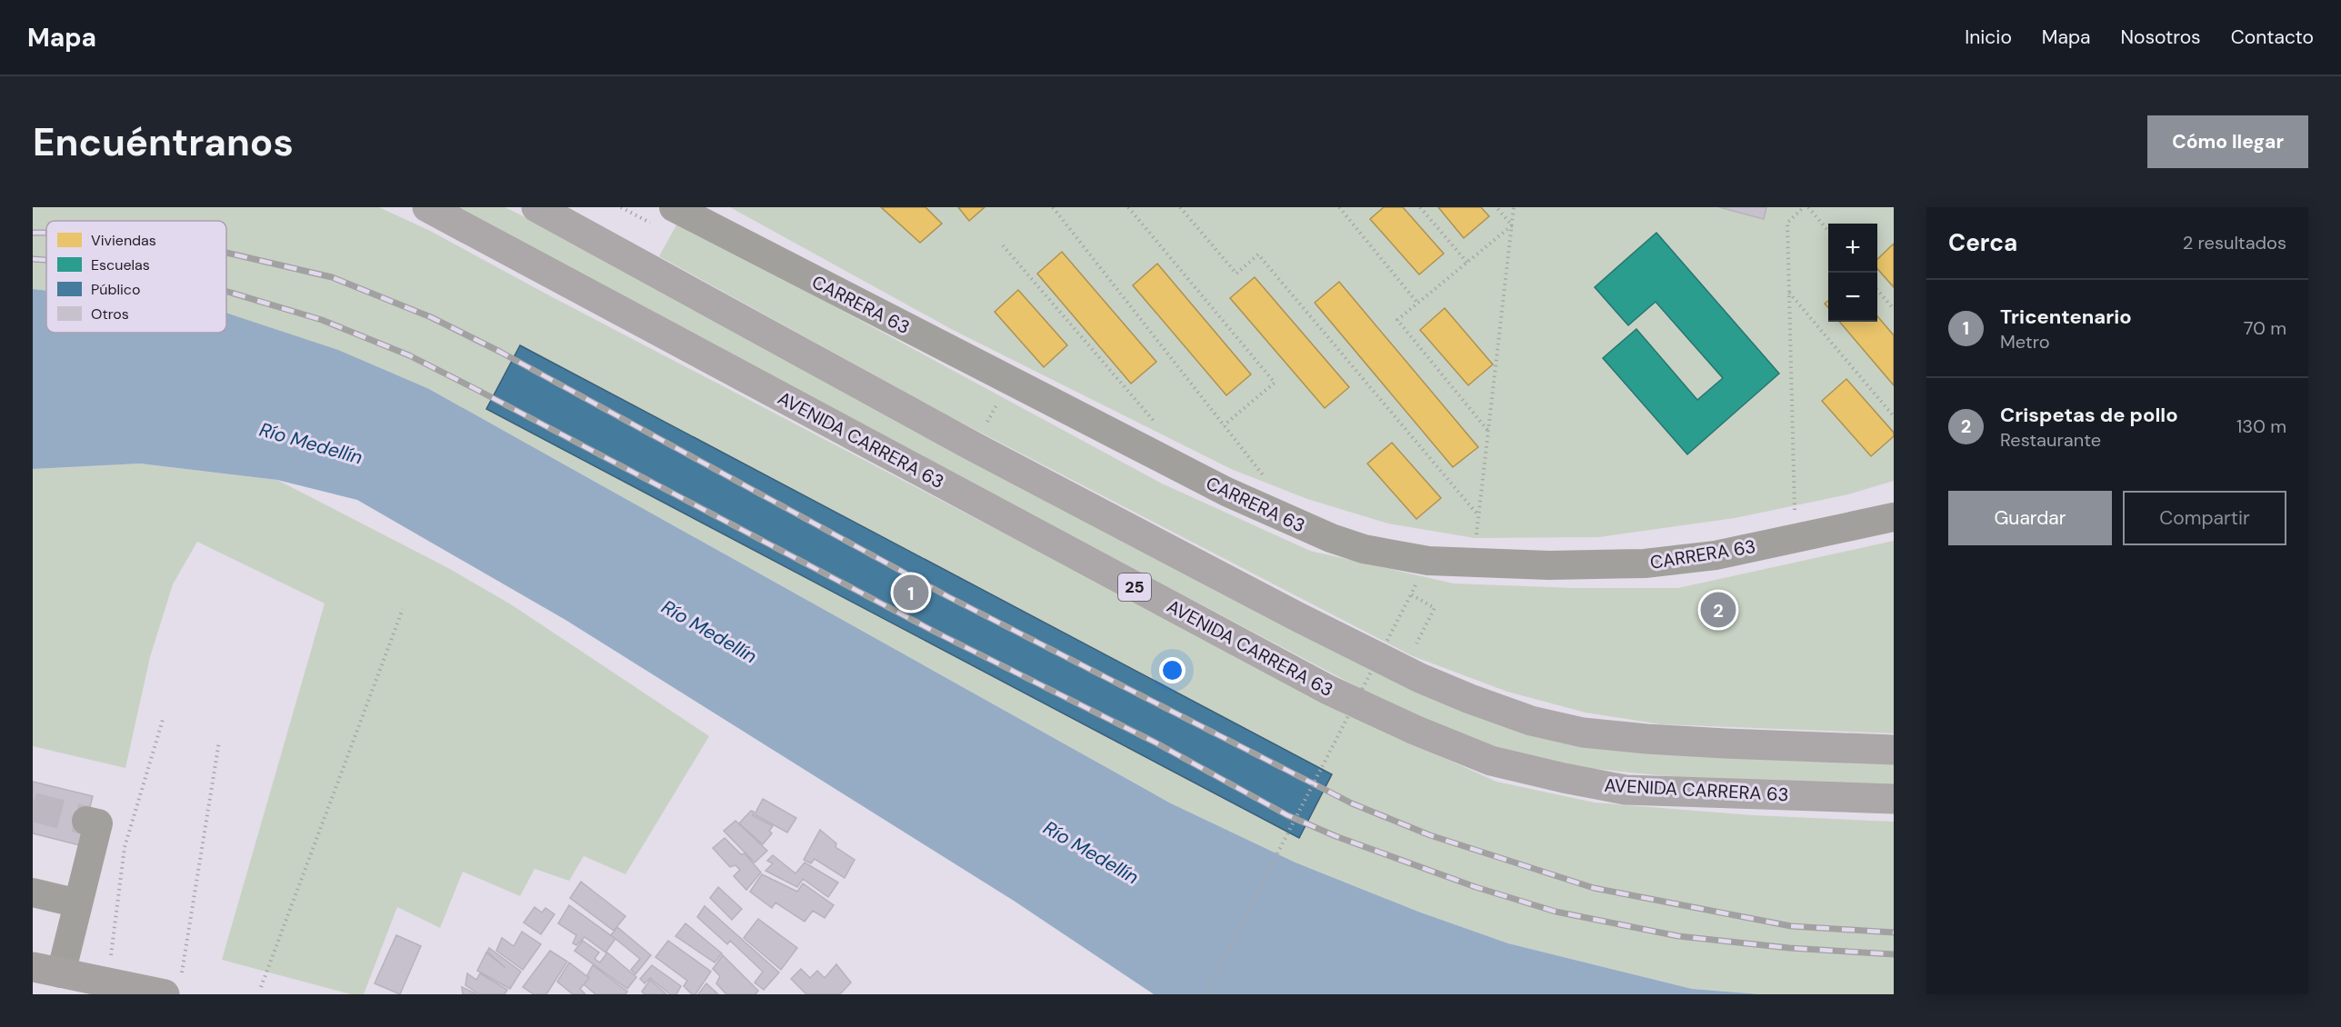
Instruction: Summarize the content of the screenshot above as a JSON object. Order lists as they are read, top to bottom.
{
  "streets": {
    "highway": ["AVENIDA CARRERA 63", "25"],
    "street": ["CARRERA 63"]
  },
  "water": ["Río Medellín"],
  "legend": [
    "Viviendas",
    "Escuelas",
    "Público",
    "Otros"
  ],
  "page": {
    "header": "Mapa",
    "nav": [
      "Inicio",
      "Mapa",
      "Nosotros",
      "Contacto"
    ],
    "buttons": [
      "Cómo llegar",
      ["Guardar", "Compartir"]
    ],
    "title": "Encuéntranos",
    "heading": ["Cerca", "2 resultados"],
    "map_buttons": ["+", "−"],
    "list": [
      {
        "mark": "1",
        "name": "Tricentenario",
        "note": "Metro",
        "value": "70 m"
      },
      {
        "mark": "2",
        "name": "Crispetas de pollo",
        "note": "Restaurante",
        "value": "130 m"
      }
    ],
    "pins": ["1", "2"]
  }
}
